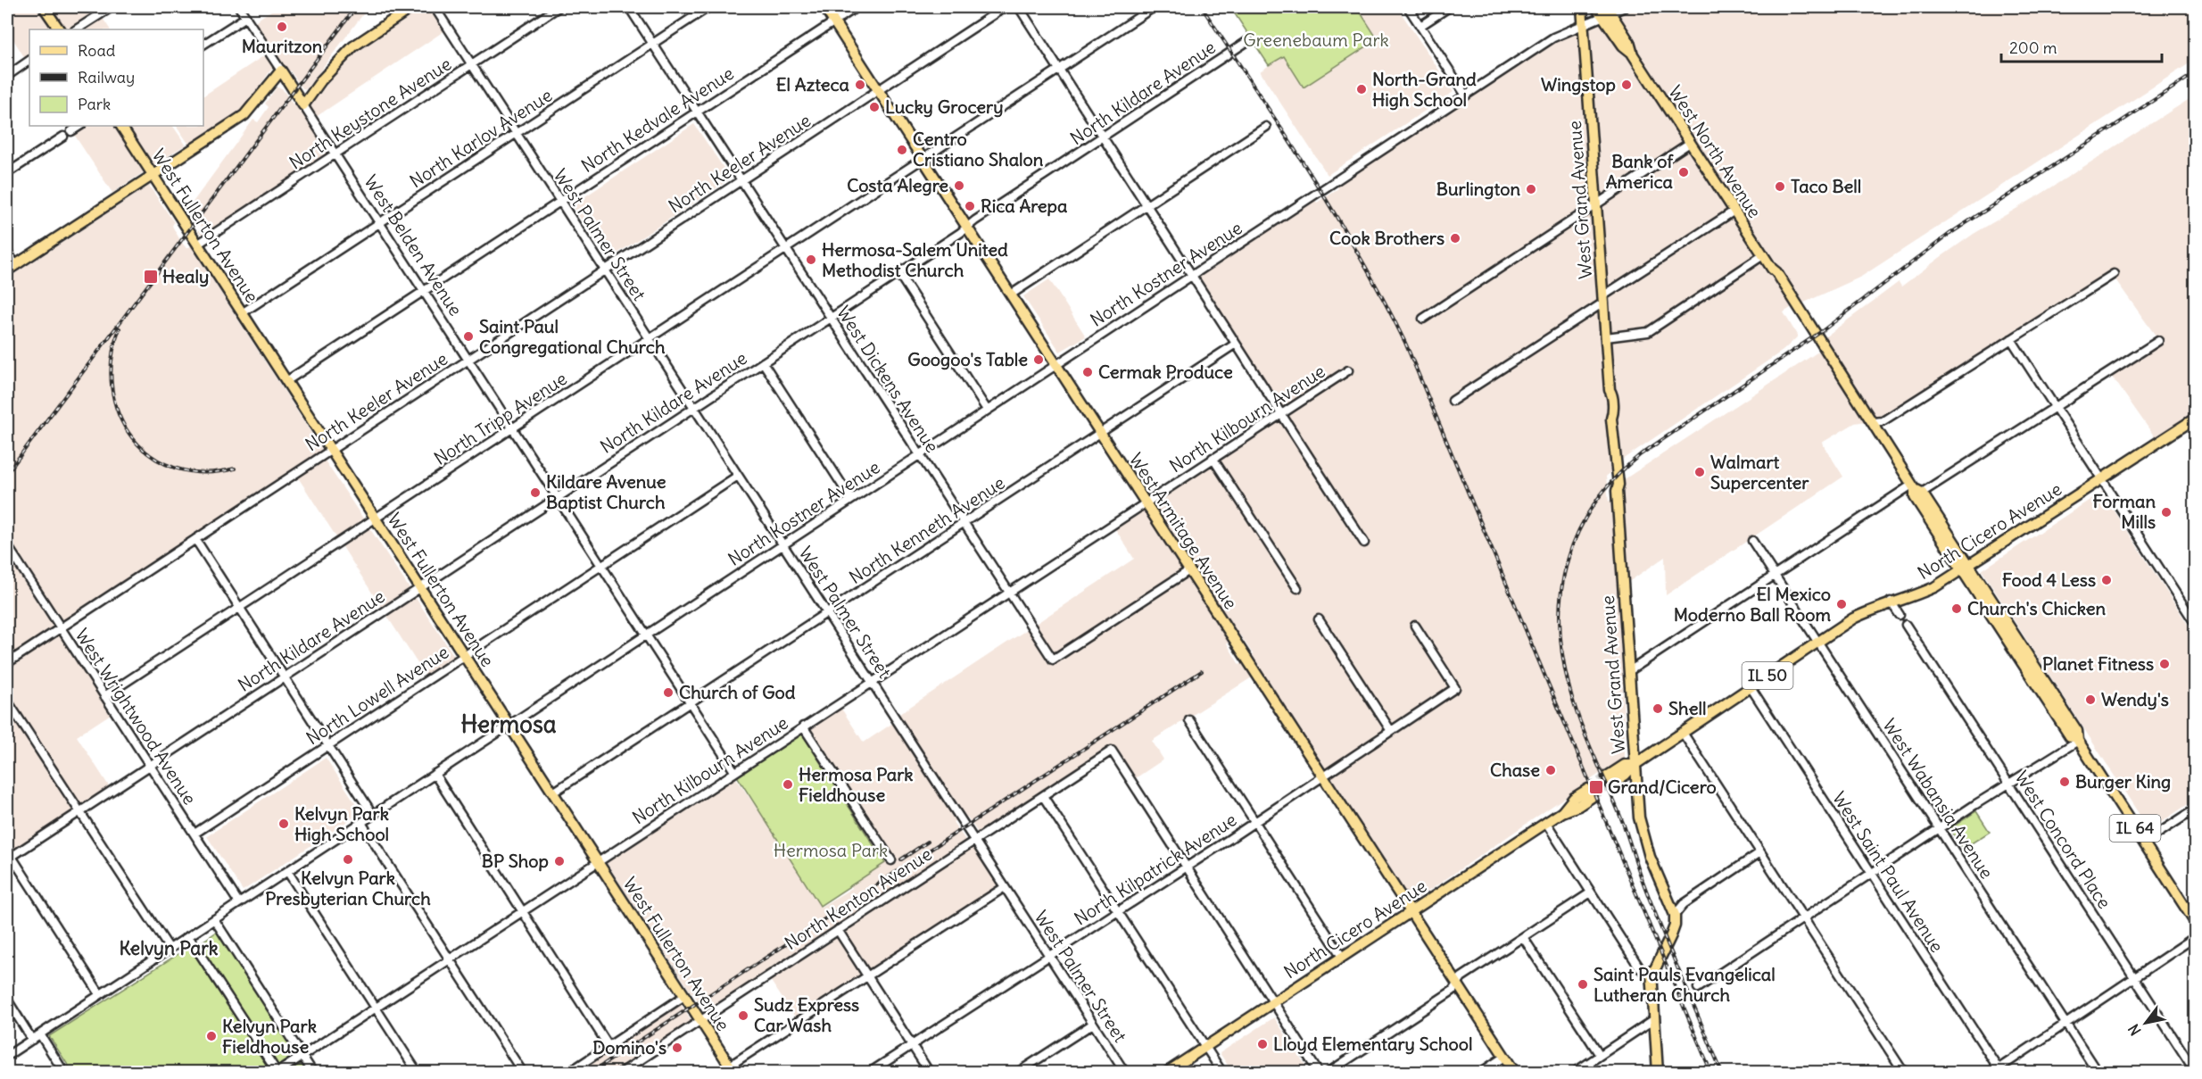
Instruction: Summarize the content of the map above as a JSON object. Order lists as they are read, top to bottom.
{
  "streets": {
    "main road": [
      "West North Avenue",
      "West Grand Avenue",
      "West Fullerton Avenue",
      "West Belden Avenue",
      "West Armitage Avenue",
      "North Cicero Avenue",
      "IL 50",
      "IL 64"
    ],
    "street": [
      "North Kildare Avenue",
      "North Keystone Avenue",
      "North Kedvale Avenue",
      "North Karlov Avenue",
      "North Keeler Avenue",
      "West Palmer Street",
      "North Kostner Avenue",
      "West Dickens Avenue",
      "North Tripp Avenue",
      "North Kilbourn Avenue",
      "North Kenneth Avenue",
      "North Lowell Avenue",
      "West Wrightwood Avenue",
      "West Wabansia Avenue",
      "West Concord Place",
      "North Kilpatrick Avenue",
      "West Saint Paul Avenue",
      "North Kenton Avenue"
    ]
  },
  "crossings": [
    ["North Kildare Avenue", "West Fullerton Avenue"],
    ["North Kildare Avenue", "West Palmer Street"],
    ["North Kildare Avenue", "West Belden Avenue"],
    ["North Kildare Avenue", "West Dickens Avenue"],
    ["North Kildare Avenue", "West Armitage Avenue"],
    ["North Kildare Avenue", "West Wrightwood Avenue"],
    ["North Keystone Avenue", "West Fullerton Avenue"],
    ["North Keystone Avenue", "West Palmer Street"],
    ["North Keystone Avenue", "West Belden Avenue"],
    ["North Kedvale Avenue", "West Fullerton Avenue"],
    ["North Kedvale Avenue", "West Palmer Street"],
    ["North Kedvale Avenue", "West Belden Avenue"],
    ["North Kedvale Avenue", "West Dickens Avenue"],
    ["North Kedvale Avenue", "West Armitage Avenue"],
    ["North Karlov Avenue", "West Fullerton Avenue"],
    ["North Karlov Avenue", "West Palmer Street"],
    ["North Karlov Avenue", "West Belden Avenue"],
    ["North Karlov Avenue", "West Dickens Avenue"],
    ["West North Avenue", "North Kostner Avenue"],
    ["West North Avenue", "North Cicero Avenue"],
    ["North Keeler Avenue", "West Fullerton Avenue"],
    ["North Keeler Avenue", "West Palmer Street"],
    ["North Keeler Avenue", "West Belden Avenue"],
    ["North Keeler Avenue", "West Dickens Avenue"],
    ["North Keeler Avenue", "West Armitage Avenue"],
    ["North Keeler Avenue", "West Wrightwood Avenue"],
    ["West Grand Avenue", "North Kostner Avenue"],
    ["West Grand Avenue", "North Cicero Avenue"],
    ["West Fullerton Avenue", "North Kostner Avenue"],
    ["West Fullerton Avenue", "North Tripp Avenue"],
    ["West Fullerton Avenue", "North Kilbourn Avenue"],
    ["West Fullerton Avenue", "North Kenneth Avenue"],
    ["West Fullerton Avenue", "North Lowell Avenue"],
    ["West Fullerton Avenue", "North Kenton Avenue"],
    ["West Palmer Street", "North Kostner Avenue"],
    ["West Palmer Street", "North Tripp Avenue"],
    ["West Palmer Street", "North Kilbourn Avenue"],
    ["West Palmer Street", "North Kenneth Avenue"],
    ["West Palmer Street", "North Lowell Avenue"],
    ["West Palmer Street", "North Kilpatrick Avenue"],
    ["West Palmer Street", "North Kenton Avenue"],
    ["West Belden Avenue", "North Kostner Avenue"],
    ["West Belden Avenue", "North Tripp Avenue"],
    ["West Belden Avenue", "North Kilbourn Avenue"],
    ["West Belden Avenue", "North Kenneth Avenue"],
    ["West Belden Avenue", "North Lowell Avenue"],
    ["North Kostner Avenue", "West Dickens Avenue"],
    ["North Kostner Avenue", "West Armitage Avenue"],
    ["North Kostner Avenue", "West Wrightwood Avenue"],
    ["West Dickens Avenue", "North Tripp Avenue"],
    ["West Dickens Avenue", "North Kilbourn Avenue"],
    ["West Dickens Avenue", "North Kenneth Avenue"],
    ["West Dickens Avenue", "West Armitage Avenue"],
    ["North Tripp Avenue", "West Armitage Avenue"],
    ["North Tripp Avenue", "West Wrightwood Avenue"],
    ["North Kilbourn Avenue", "West Armitage Avenue"],
    ["North Kenneth Avenue", "West Armitage Avenue"],
    ["West Armitage Avenue", "North Cicero Avenue"],
    ["West Armitage Avenue", "North Kilpatrick Avenue"],
    ["North Cicero Avenue", "West Wabansia Avenue"],
    ["North Cicero Avenue", "West Saint Paul Avenue"],
    ["North Lowell Avenue", "West Wrightwood Avenue"],
    ["North Kilpatrick Avenue", "North Kenton Avenue"]
  ],
  "districts": ["Hermosa", "Kelvyn Park"],
  "parks": ["Greenebaum Park", "Hermosa Park"],
  "places": {
    "other": [
      "Mauritzon",
      "El Azteca",
      "Wingstop",
      "North-Grand High School",
      "Lucky Grocery",
      "Centro Cristiano Shalon",
      "Bank of America",
      "Costa Alegre",
      "Taco Bell",
      "Burlington",
      "Rica Arepa",
      "Cook Brothers",
      "Hermosa-Salem United Methodist Church",
      "Saint Paul Congregational Church",
      "Googoo's Table",
      "Cermak Produce",
      "Walmart Supercenter",
      "Kildare Avenue Baptist Church",
      "Forman Mills",
      "Food 4 Less",
      "El Mexico Moderno Ball Room",
      "Church's Chicken",
      "Planet Fitness",
      "Church of God",
      "Wendy's",
      "Shell",
      "Chase",
      "Burger King",
      "Hermosa Park Fieldhouse",
      "Kelvyn Park High School",
      "Kelvyn Park Presbyterian Church",
      "BP Shop",
      "Saint Pauls Evangelical Lutheran Church",
      "Sudz Express Car Wash",
      "Kelvyn Park Fieldhouse",
      "Lloyd Elementary School",
      "Domino's"
    ],
    "transit": ["Healy", "Grand/Cicero"]
  },
  "legend": ["Road", "Railway", "Park"],
  "scale_bar": "200 m",
  "north": "bottom left"
}
